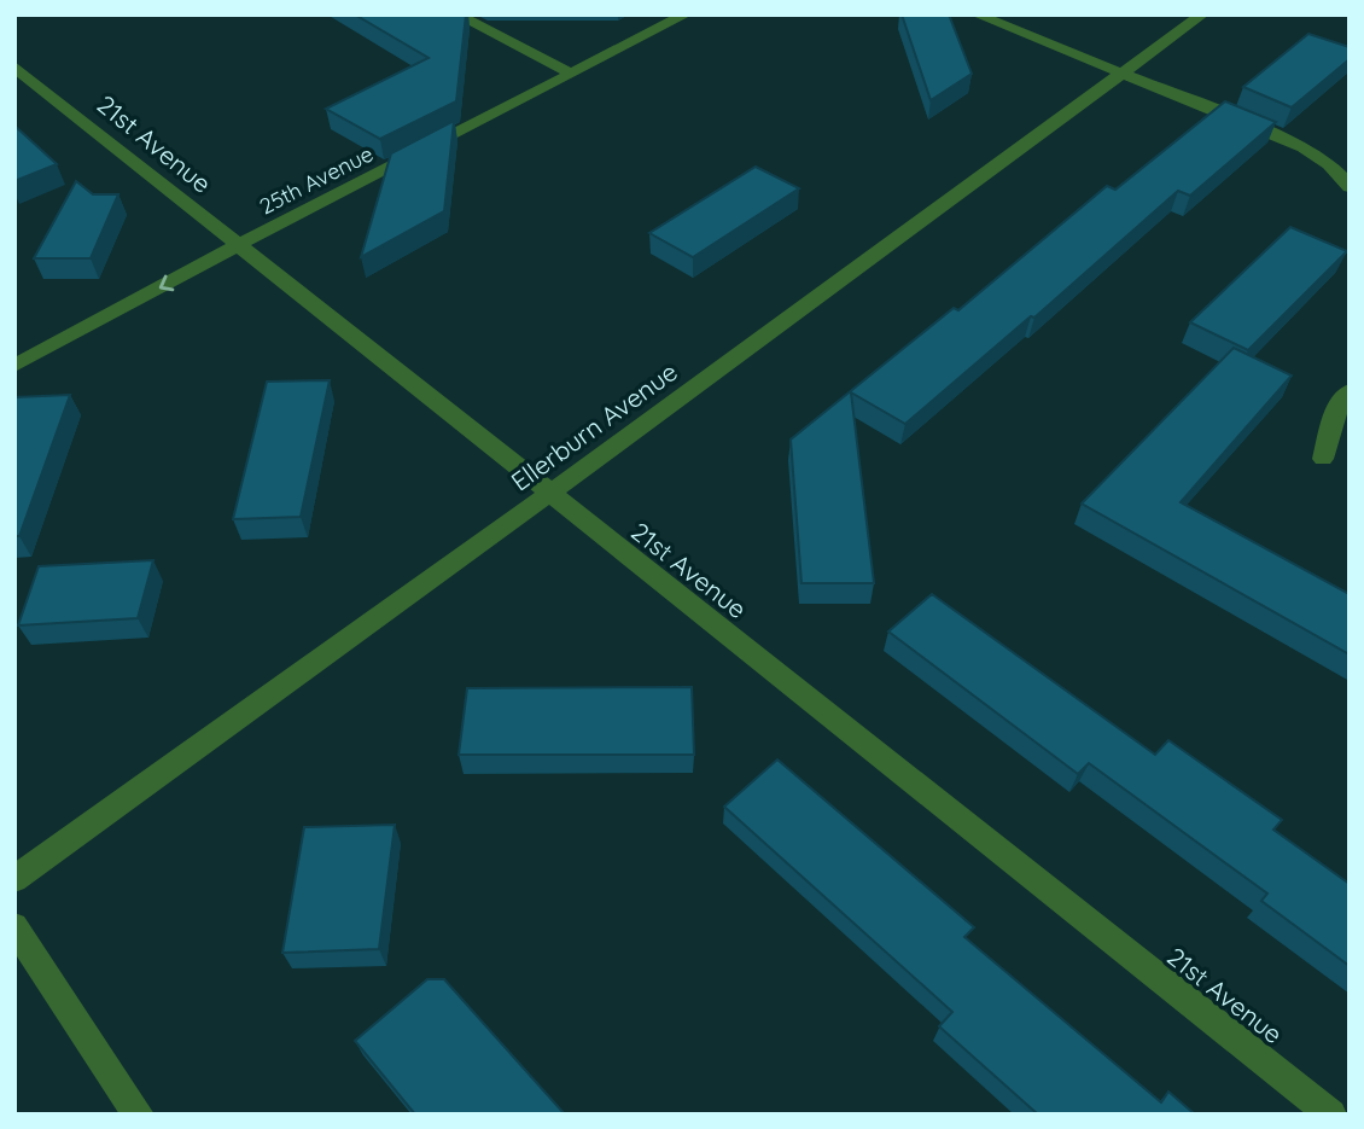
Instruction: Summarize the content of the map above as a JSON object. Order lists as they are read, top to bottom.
{
  "streets": {
    "street": ["21st Avenue", "25th Avenue", "Ellerburn Avenue"]
  },
  "crossings": [
    ["21st Avenue", "25th Avenue"],
    ["21st Avenue", "Ellerburn Avenue"]
  ]
}
